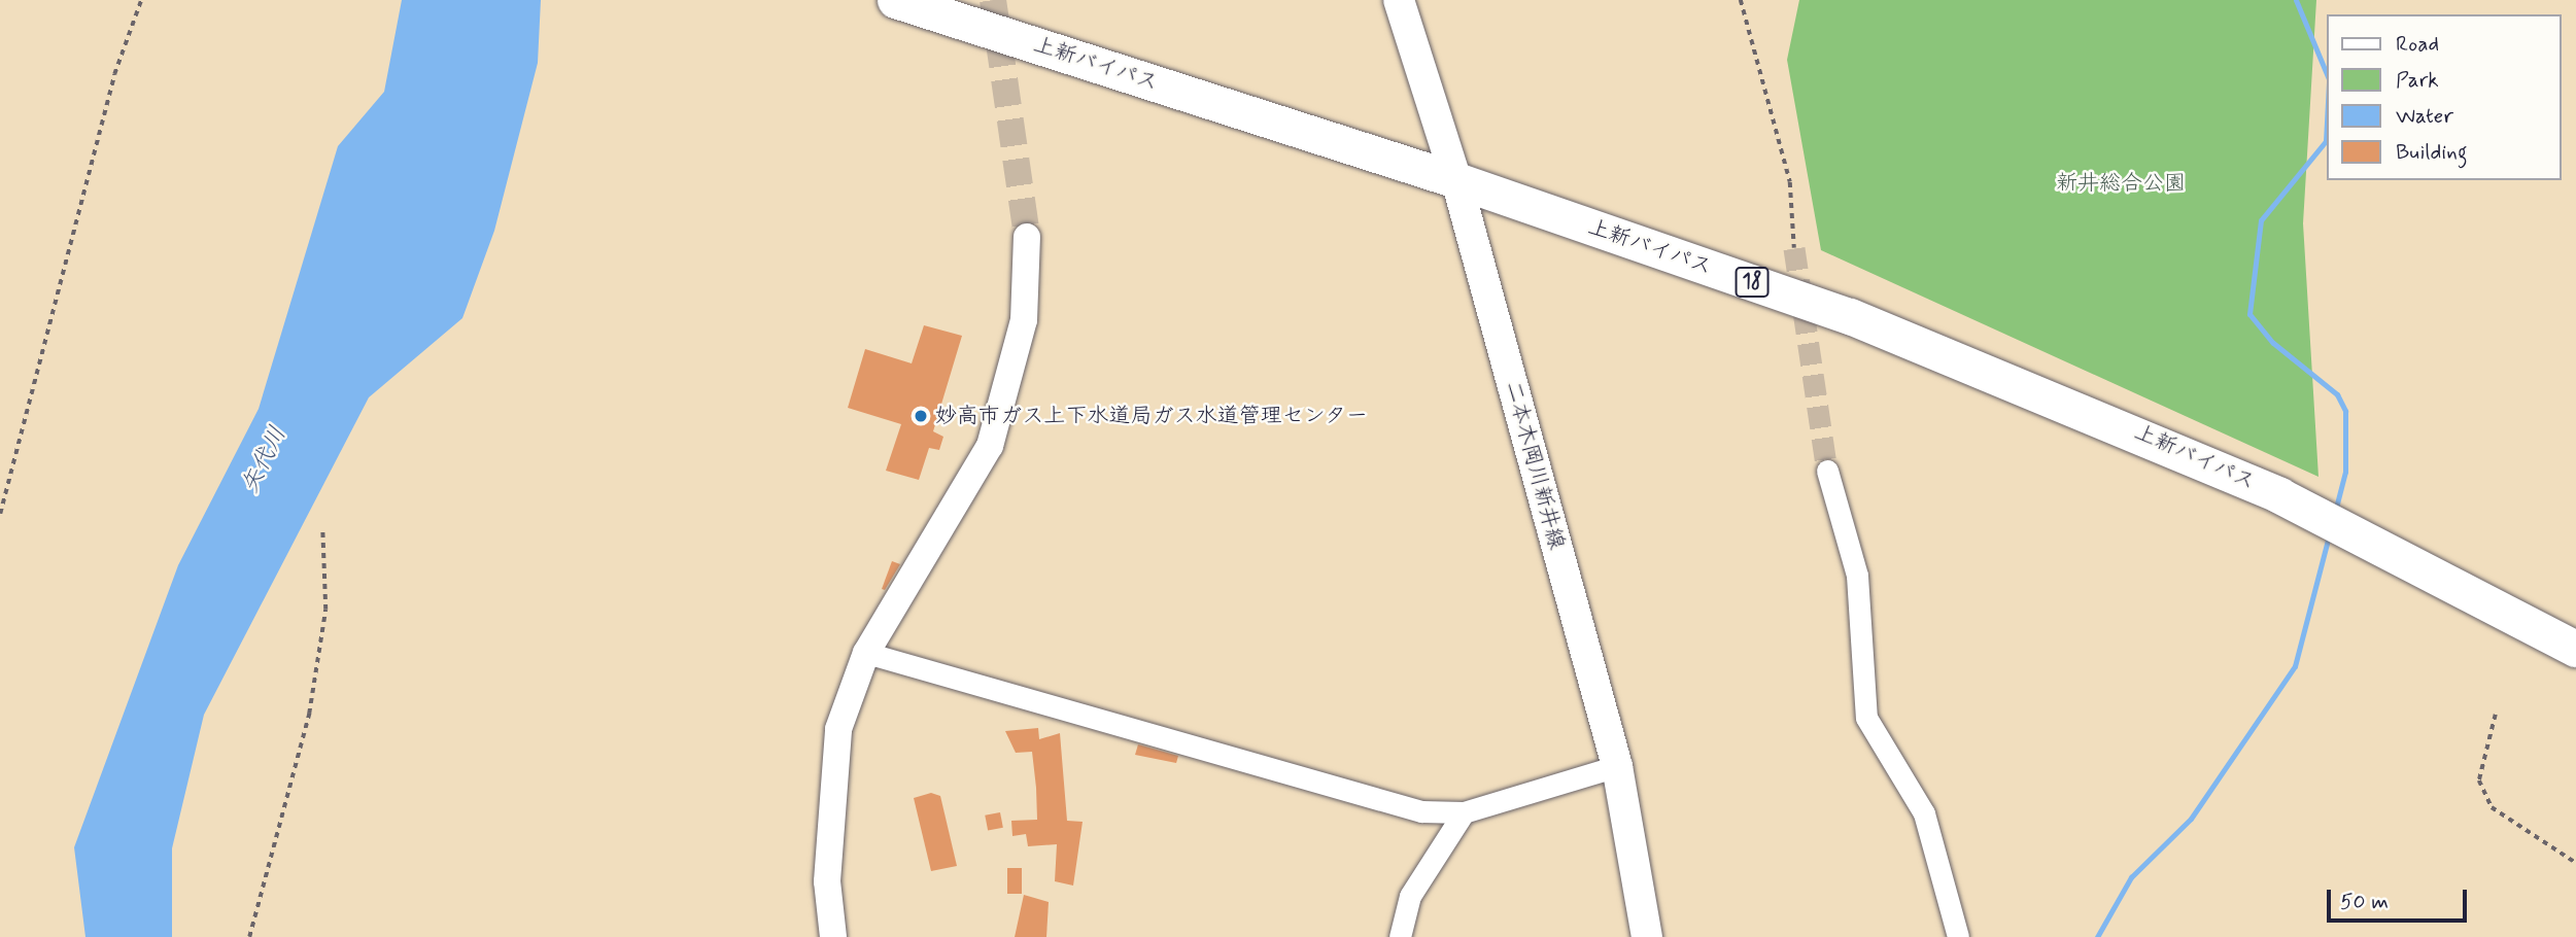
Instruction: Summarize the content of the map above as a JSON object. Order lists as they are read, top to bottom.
{
  "streets": {
    "highway": ["上新バイパス", "18"],
    "main road": ["二本木岡川新井線"]
  },
  "crossings": [
    ["上新バイパス", "二本木岡川新井線"]
  ],
  "water": ["矢代川"],
  "parks": ["新井総合公園"],
  "places": ["妙高市ガス上下水道局ガス水道管理センター"],
  "legend": [
    "Road",
    "Park",
    "Water",
    "Building"
  ],
  "scale_bar": "50 m"
}
